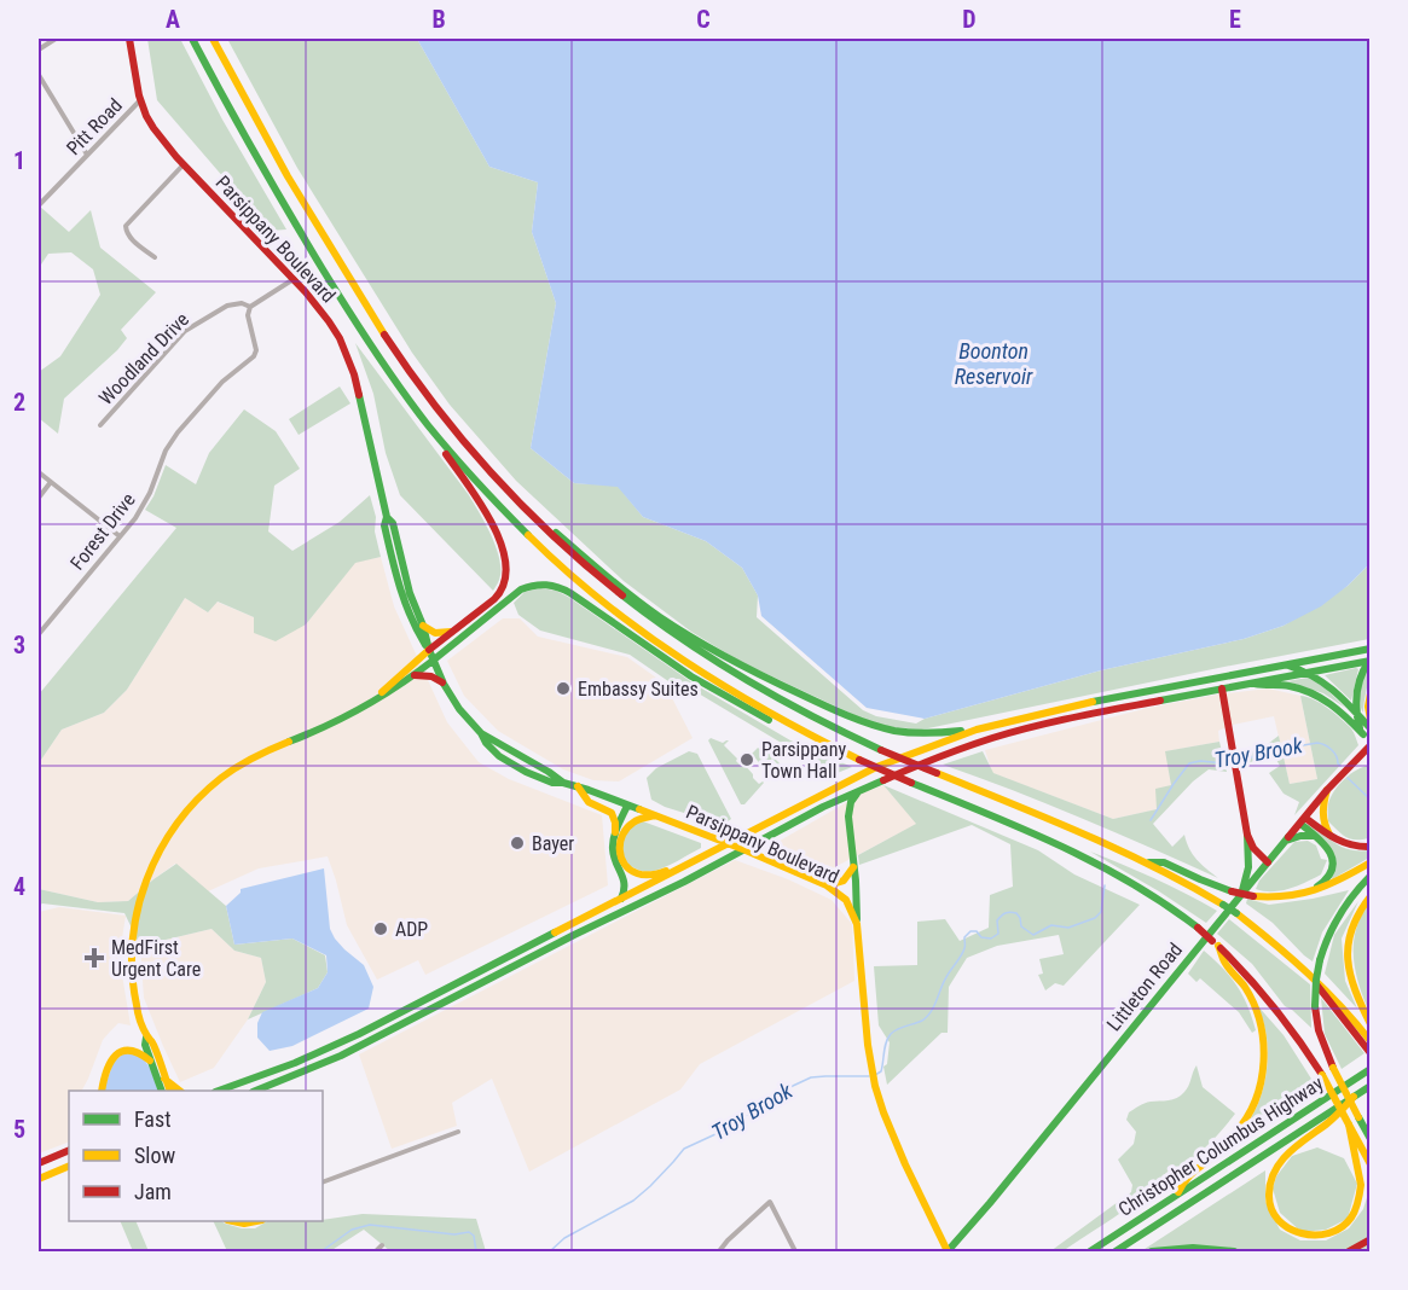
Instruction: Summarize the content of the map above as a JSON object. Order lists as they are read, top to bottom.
{
  "streets": {
    "main road": ["Parsippany Boulevard", "Littleton Road", "Christopher Columbus Highway"],
    "street": ["Pitt Road", "Woodland Drive", "Forest Drive"]
  },
  "crossings": [
    ["Pitt Road", "Parsippany Boulevard"],
    ["Parsippany Boulevard", "Littleton Road"],
    ["Woodland Drive", "Forest Drive"]
  ],
  "water": ["Boonton Reservoir", "Troy Brook"],
  "places": {
    "other": [
      "Embassy Suites",
      "Parsippany Town Hall",
      "Bayer",
      "ADP"
    ],
    "health": ["MedFirst Urgent Care"]
  },
  "legend": ["Fast", "Slow", "Jam"],
  "grid": {
    "columns": [
      "A",
      "B",
      "C",
      "D",
      "E"
    ],
    "rows": [
      "1",
      "2",
      "3",
      "4",
      "5"
    ]
  }
}
